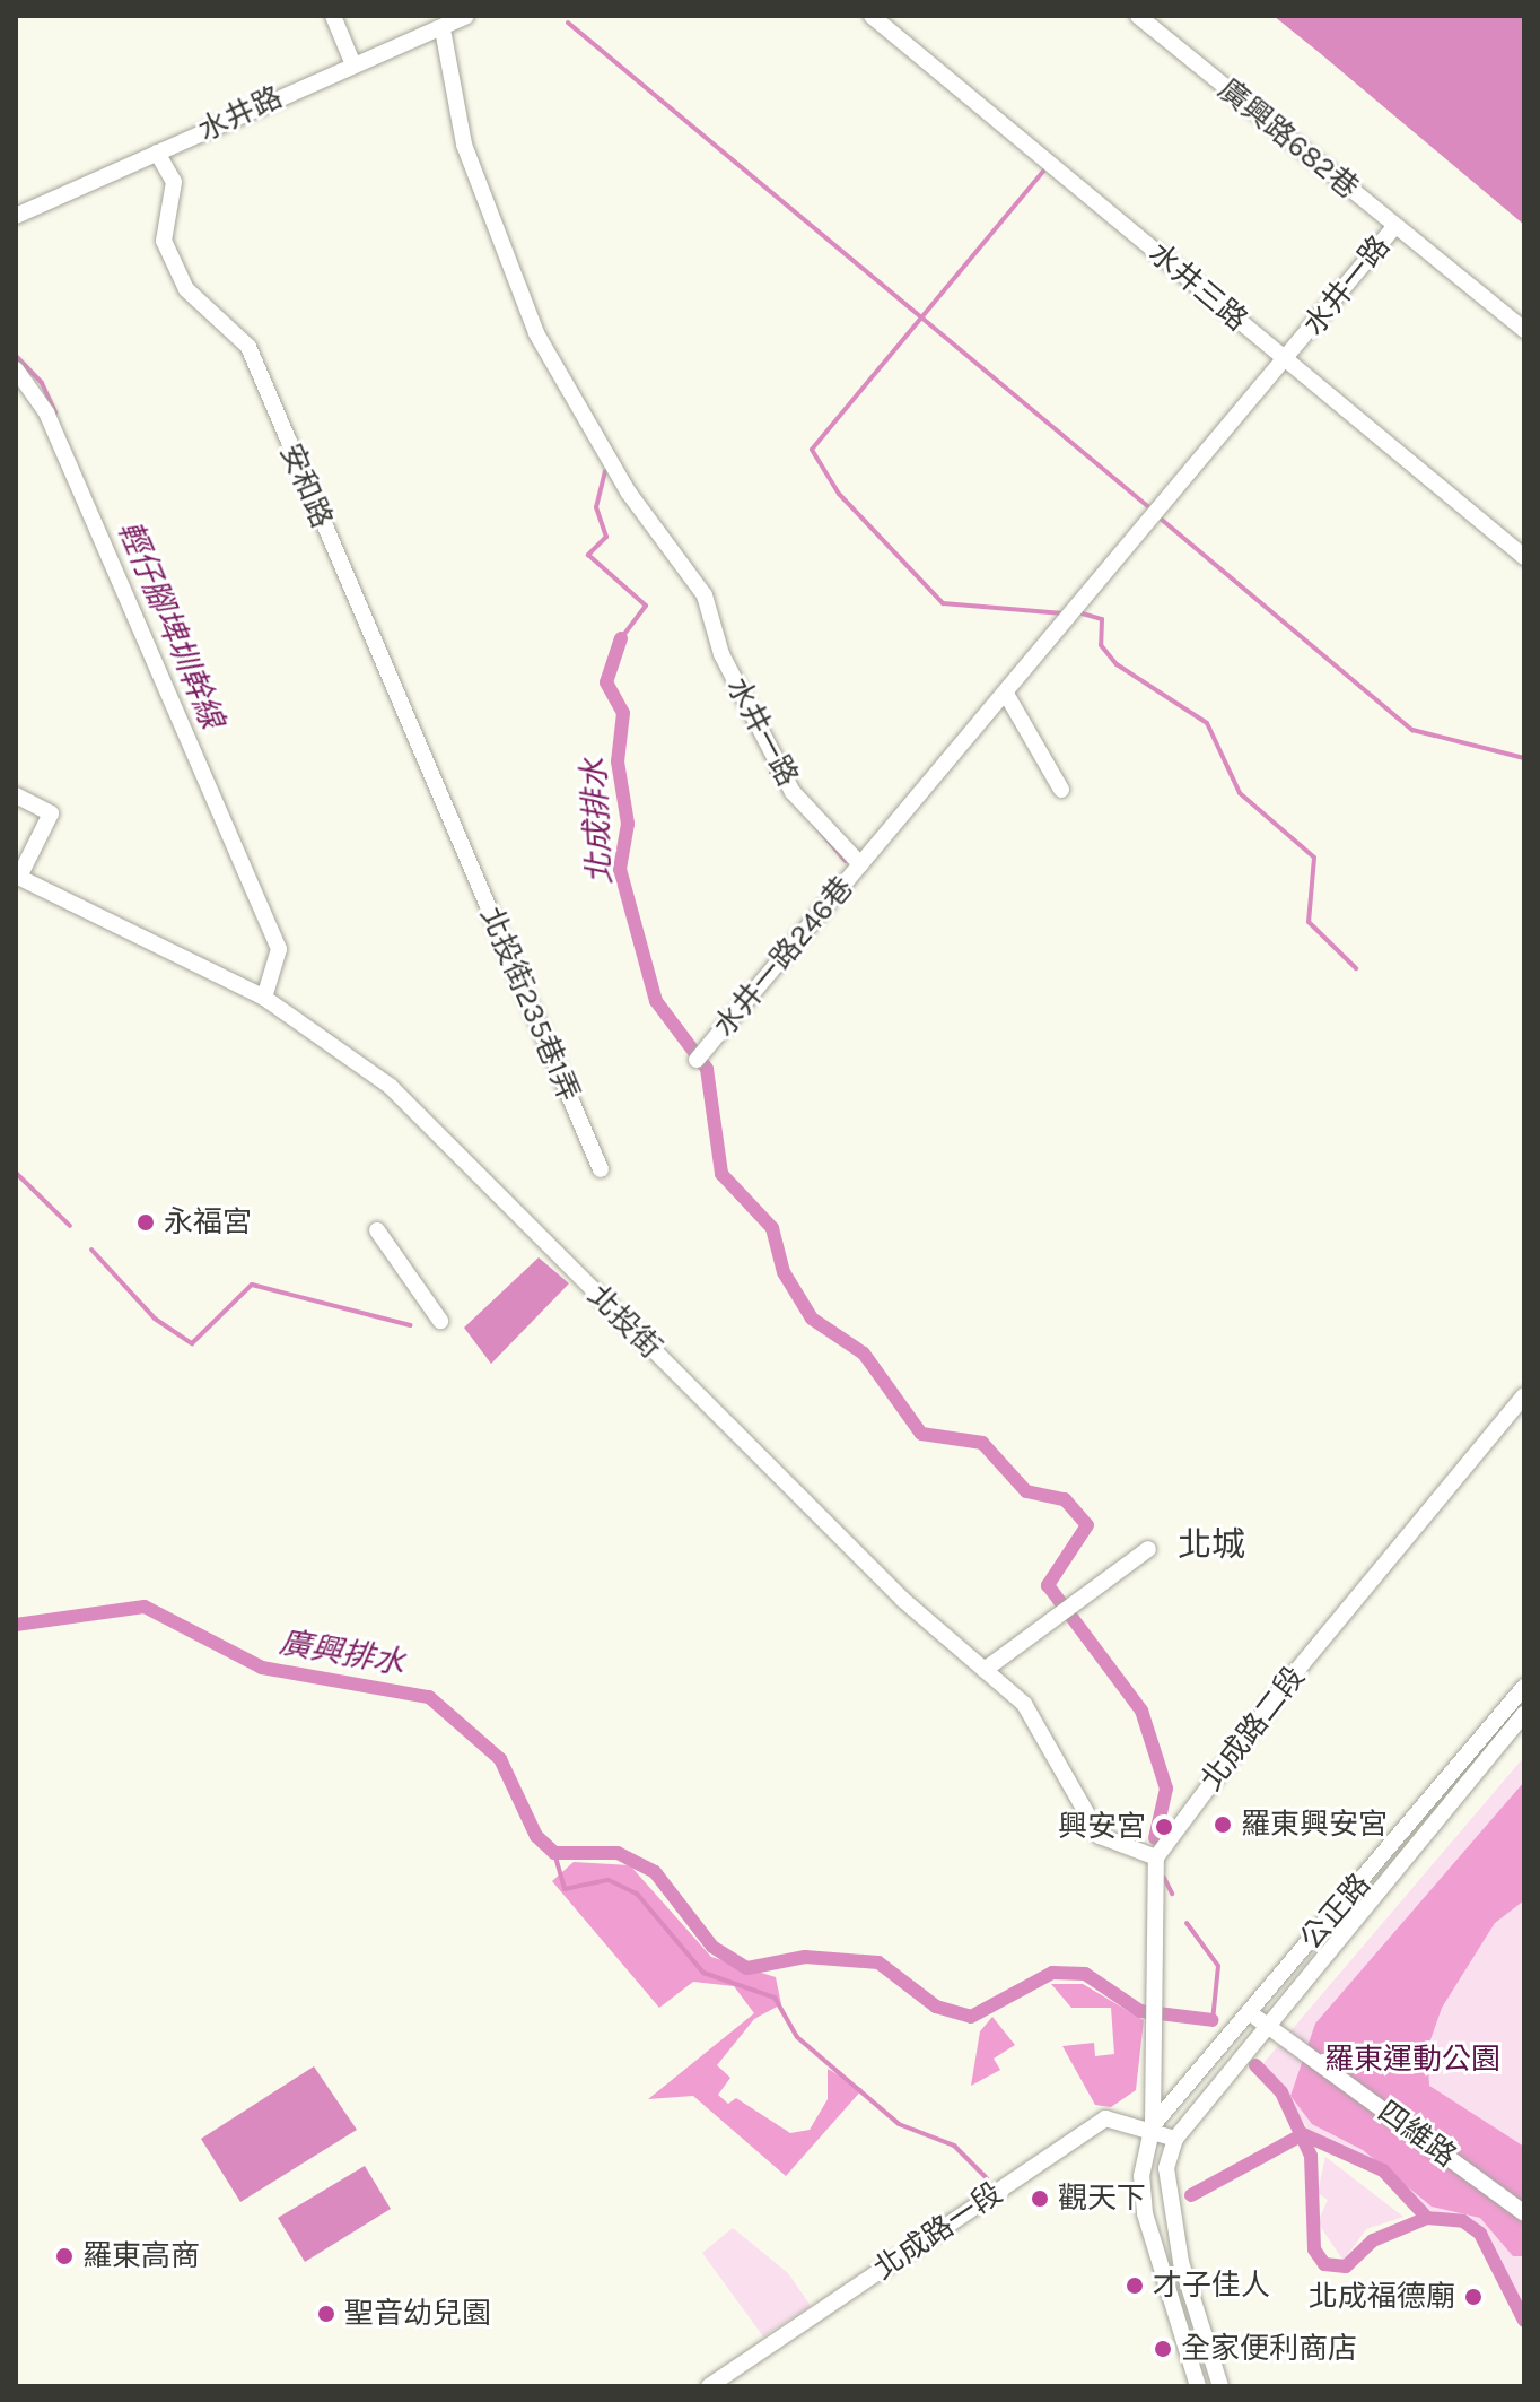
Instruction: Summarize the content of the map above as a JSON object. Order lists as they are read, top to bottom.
{
  "streets": {
    "street": [
      "水井路",
      "廣興路682巷",
      "水井一路",
      "水井三路",
      "安和路",
      "水井一路246巷",
      "北投街235巷1弄",
      "北投街",
      "北成路二段",
      "公正路",
      "四維路",
      "北成路一段"
    ]
  },
  "crossings": [
    ["水井路", "水井一路"],
    ["水井路", "安和路"],
    ["廣興路682巷", "水井一路"],
    ["水井一路", "水井三路"],
    ["水井一路", "水井一路246巷"],
    ["安和路", "北投街235巷1弄"],
    ["北投街", "北成路二段"],
    ["公正路", "四維路"],
    ["公正路", "北成路一段"]
  ],
  "districts": ["北城"],
  "water": ["輕仔腳埤圳幹線", "北成排水", "廣興排水"],
  "parks": ["羅東運動公園"],
  "places": [
    "永福宮",
    "羅東興安宮",
    "興安宮",
    "觀天下",
    "羅東高商",
    "才子佳人",
    "北成福德廟",
    "聖音幼兒園",
    "全家便利商店"
  ]
}
